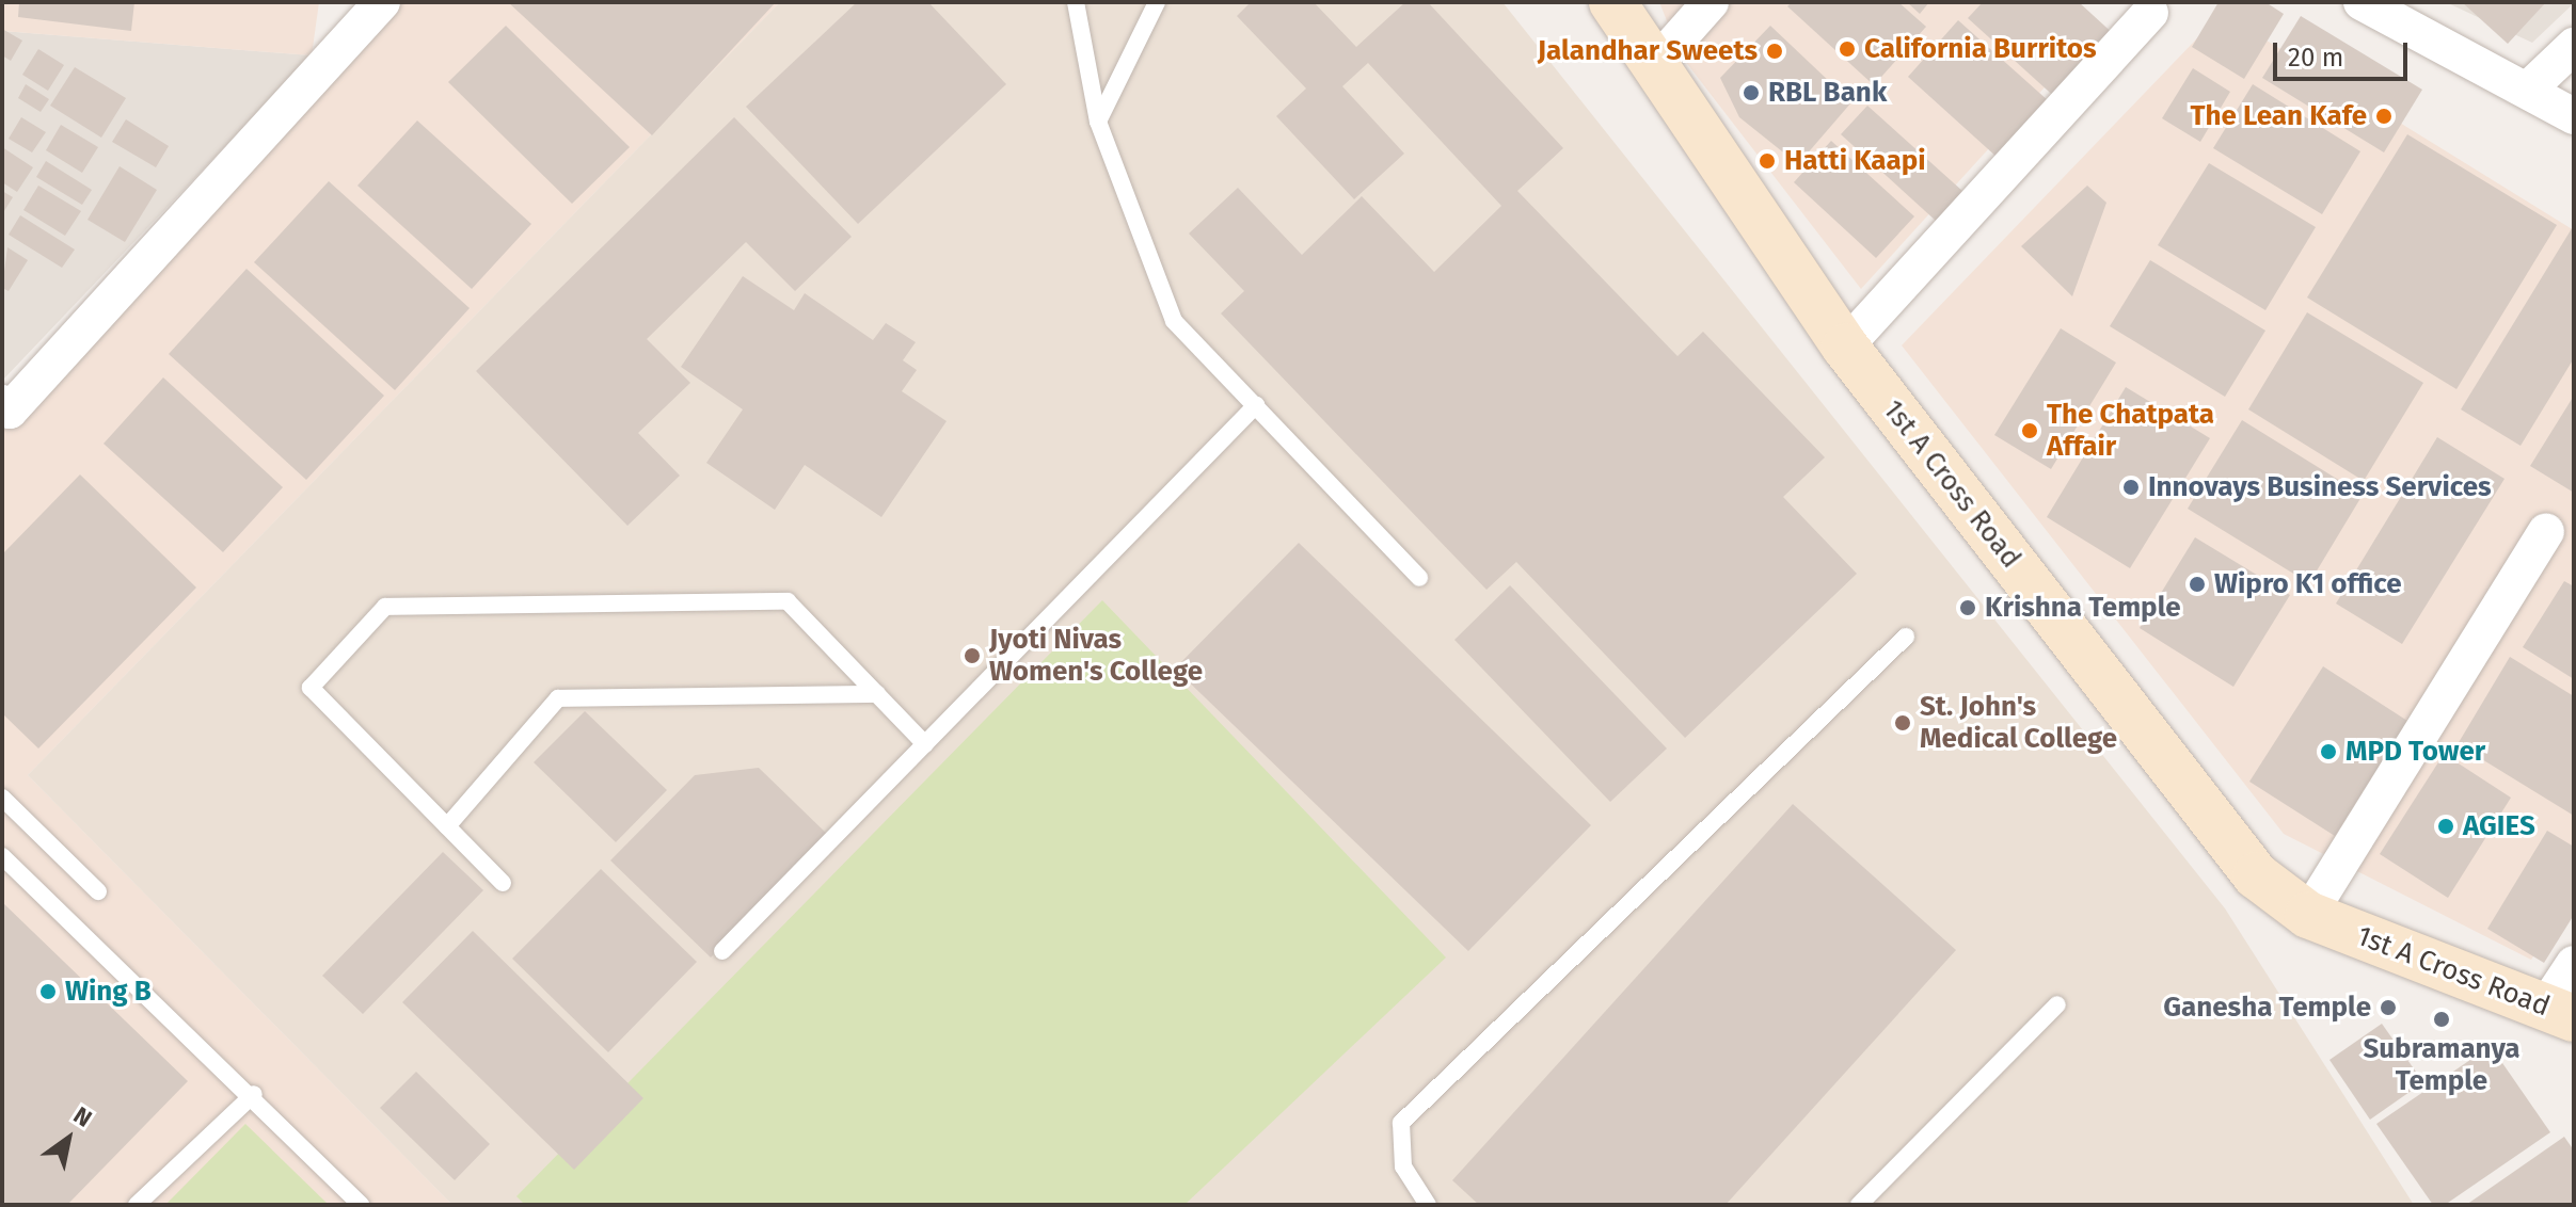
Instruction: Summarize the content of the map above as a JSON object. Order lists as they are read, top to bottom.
{
  "streets": {
    "street": ["1st A Cross Road"]
  },
  "places": [
    "California Burritos",
    "Jalandhar Sweets",
    "RBL Bank",
    "The Lean Kafe",
    "Hatti Kaapi",
    "The Chatpata Affair",
    "Innovays Business Services",
    "Wipro K1 office",
    "Krishna Temple",
    "Jyoti Nivas Women's College",
    "St. John's Medical College",
    "MPD Tower",
    "AGIES",
    "Wing B",
    "Ganesha Temple",
    "Subramanya Temple"
  ],
  "scale_bar": "20 m",
  "north": "top right"
}
